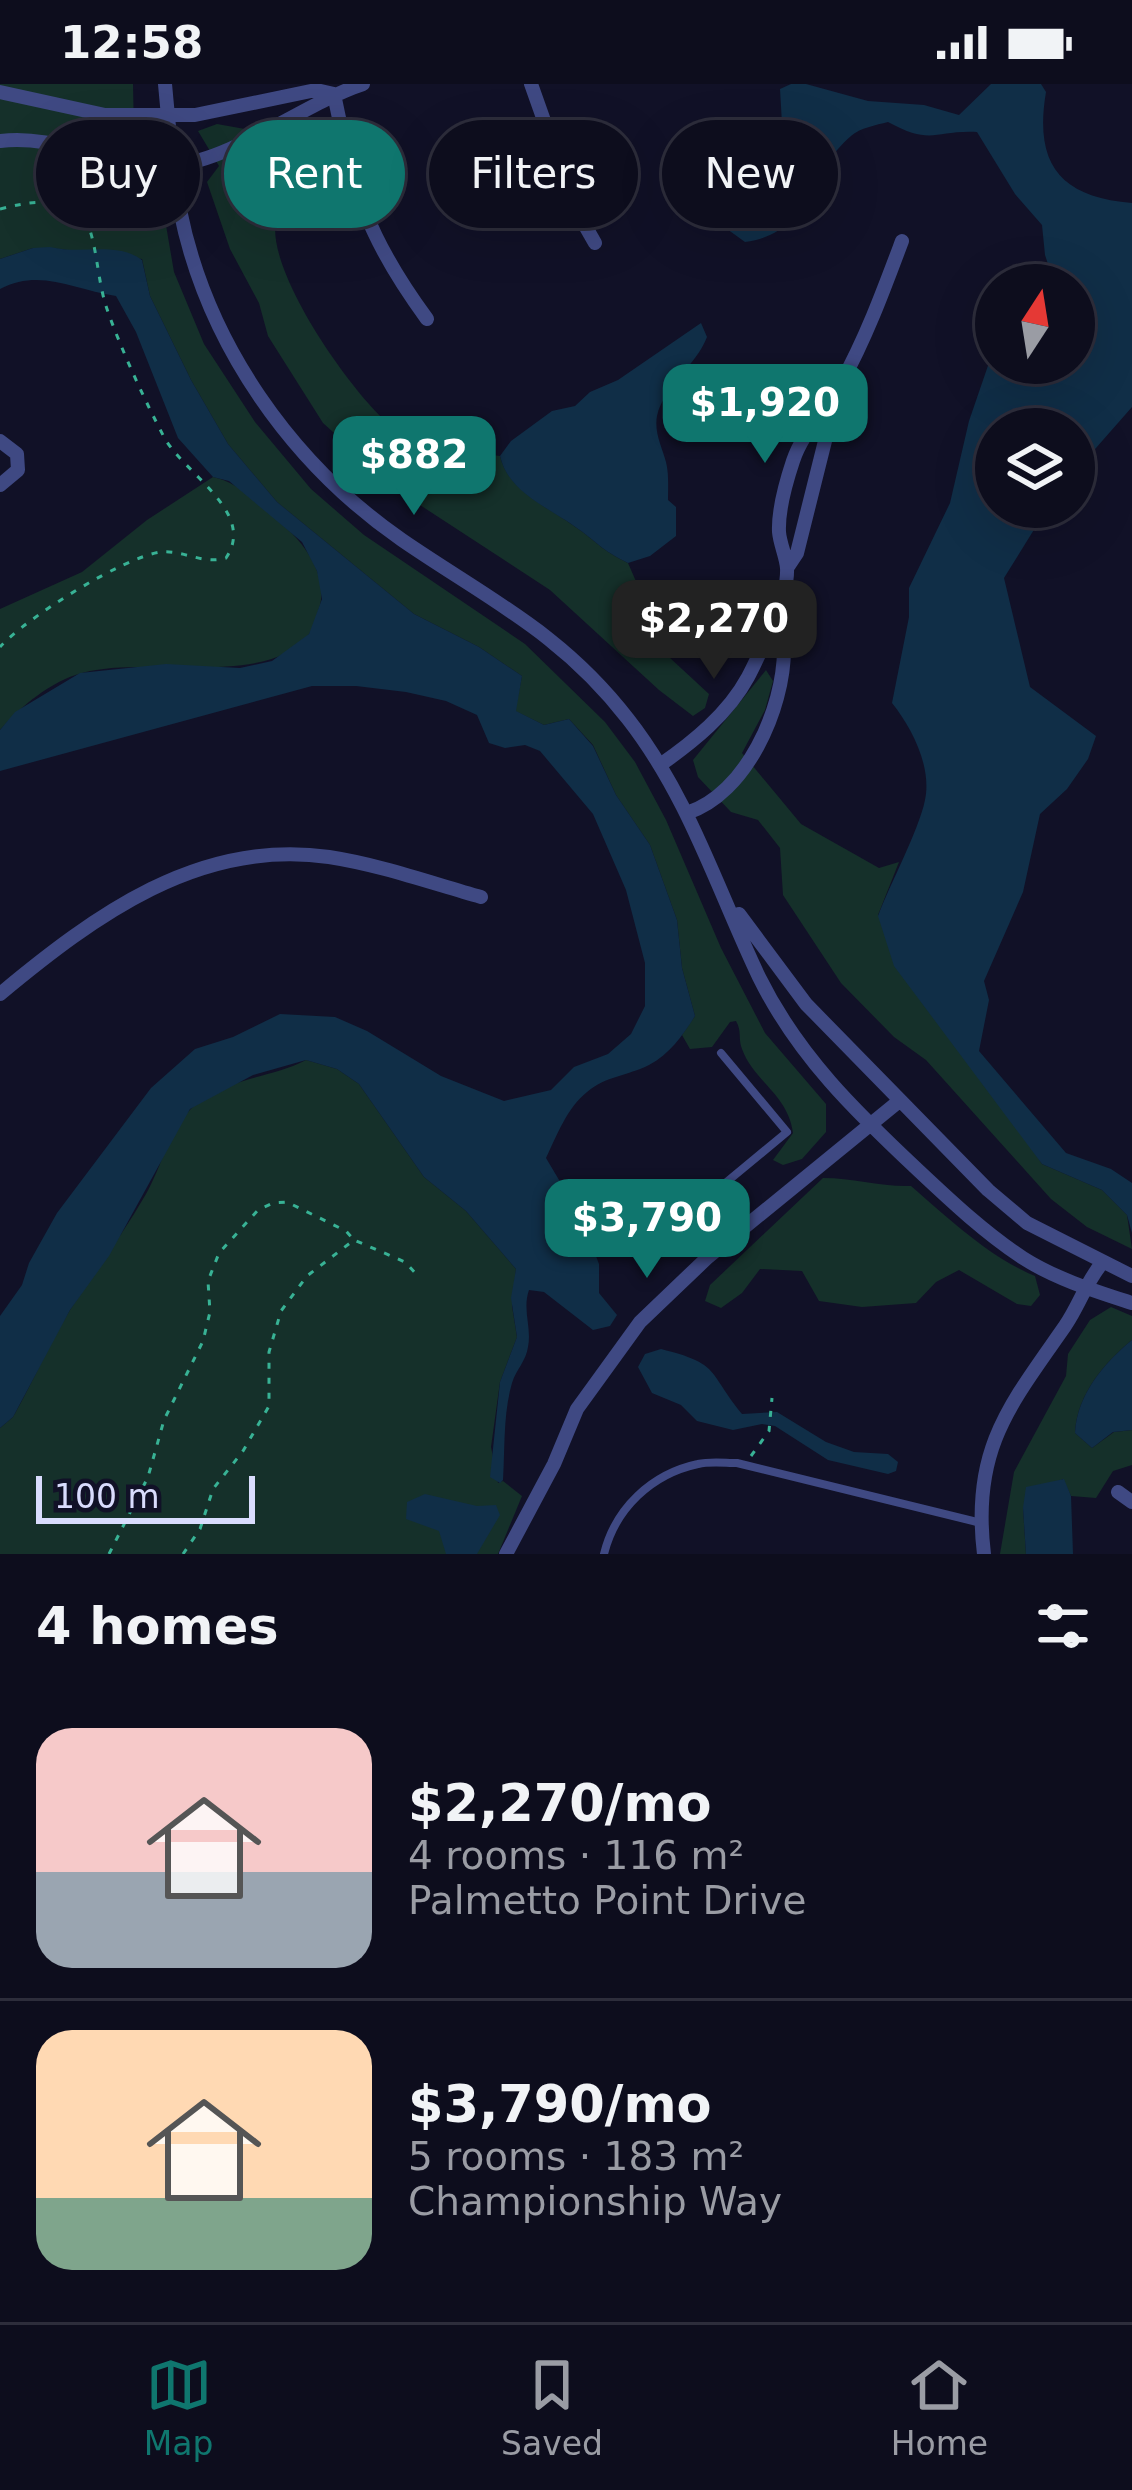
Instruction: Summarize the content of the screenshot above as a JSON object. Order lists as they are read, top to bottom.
{
  "scale_bar": "100 m",
  "north": "top",
  "page": {
    "status": "12:58",
    "chip": [
      "Buy",
      "Rent",
      "Filters",
      "New"
    ],
    "price": [
      "$1,920",
      "$882",
      "$2,270",
      "$3,790"
    ],
    "scale": "100 m",
    "heading": "4 homes",
    "list": [
      {
        "name": "$2,270/mo",
        "note": "4 rooms · 116 m² · Palmetto Point Drive"
      },
      {
        "name": "$3,790/mo",
        "note": "5 rooms · 183 m² · Championship Way"
      }
    ],
    "tabs": ["Map", "Saved", "Home"]
  }
}
